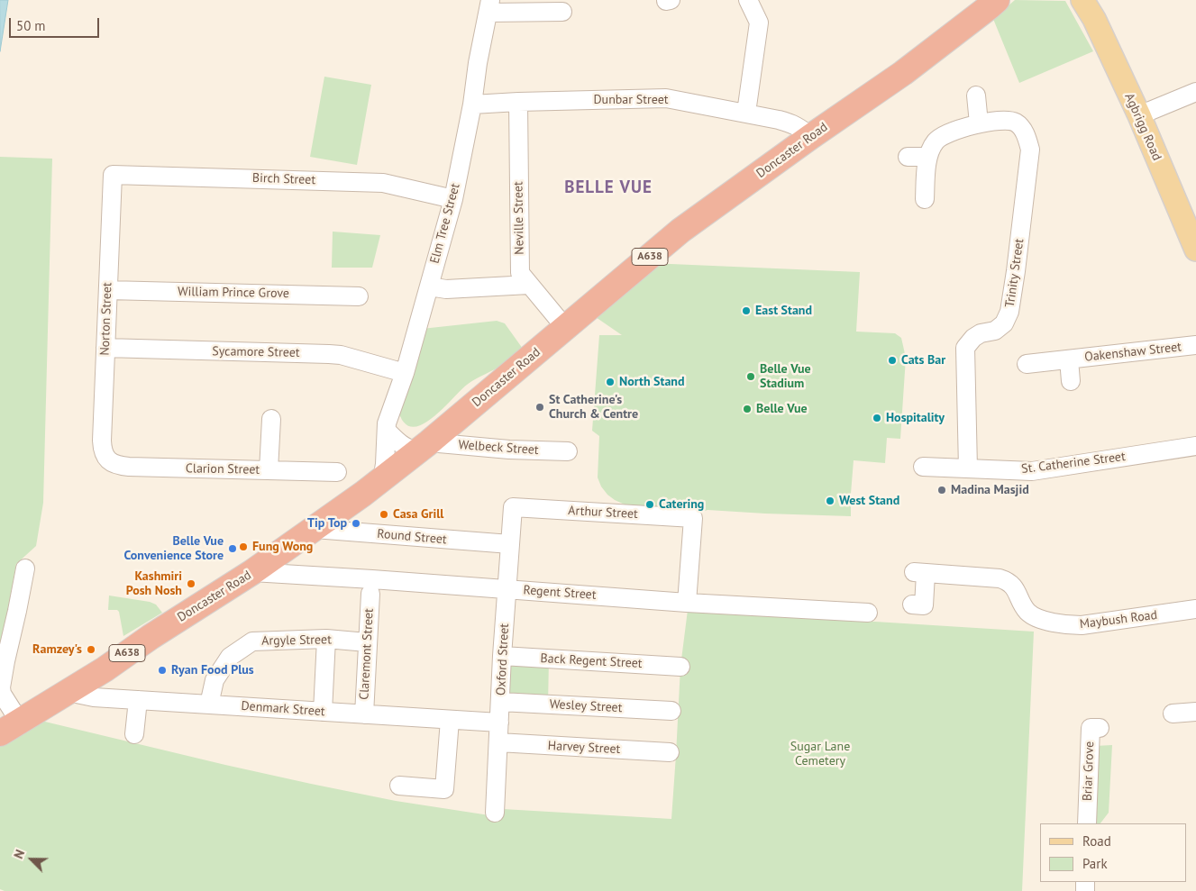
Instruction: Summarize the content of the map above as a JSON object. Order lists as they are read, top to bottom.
{
  "streets": {
    "highway": ["Doncaster Road", "A638"],
    "main road": ["Agbrigg Road"],
    "street": [
      "Dunbar Street",
      "Birch Street",
      "Neville Street",
      "Elm Tree Street",
      "Trinity Street",
      "William Prince Grove",
      "Norton Street",
      "Sycamore Street",
      "Oakenshaw Street",
      "Welbeck Street",
      "St. Catherine Street",
      "Clarion Street",
      "Arthur Street",
      "Round Street",
      "Regent Street",
      "Maybush Road",
      "Argyle Street",
      "Claremont Street",
      "Oxford Street",
      "Back Regent Street",
      "Wesley Street",
      "Denmark Street",
      "Harvey Street",
      "Briar Grove"
    ]
  },
  "crossings": [
    ["Dunbar Street", "Doncaster Road"],
    ["Dunbar Street", "Neville Street"],
    ["Dunbar Street", "Elm Tree Street"],
    ["Doncaster Road", "Elm Tree Street"],
    ["Doncaster Road", "Welbeck Street"],
    ["Doncaster Road", "Round Street"],
    ["Doncaster Road", "Regent Street"],
    ["Doncaster Road", "Denmark Street"],
    ["Birch Street", "Elm Tree Street"],
    ["Birch Street", "Norton Street"],
    ["Elm Tree Street", "Sycamore Street"],
    ["Trinity Street", "St. Catherine Street"],
    ["William Prince Grove", "Norton Street"],
    ["Norton Street", "Sycamore Street"],
    ["Norton Street", "Clarion Street"],
    ["Arthur Street", "Regent Street"],
    ["Arthur Street", "Oxford Street"],
    ["Round Street", "Oxford Street"],
    ["Regent Street", "Claremont Street"],
    ["Regent Street", "Oxford Street"],
    ["Argyle Street", "Claremont Street"],
    ["Argyle Street", "Denmark Street"],
    ["Claremont Street", "Denmark Street"],
    ["Oxford Street", "Back Regent Street"],
    ["Oxford Street", "Wesley Street"],
    ["Oxford Street", "Denmark Street"],
    ["Oxford Street", "Harvey Street"]
  ],
  "districts": ["BELLE VUE"],
  "parks": ["Sugar Lane Cemetery"],
  "places": [
    "East Stand",
    "Cats Bar",
    "Belle Vue Stadium",
    "North Stand",
    "St Catherine's Church & Centre",
    "Belle Vue",
    "Hospitality",
    "Madina Masjid",
    "West Stand",
    "Catering",
    "Casa Grill",
    "Tip Top",
    "Fung Wong",
    "Belle Vue Convenience Store",
    "Kashmiri Posh Nosh",
    "Ramzey's",
    "Ryan Food Plus"
  ],
  "legend": ["Road", "Park"],
  "scale_bar": "50 m",
  "north": "top left"
}
